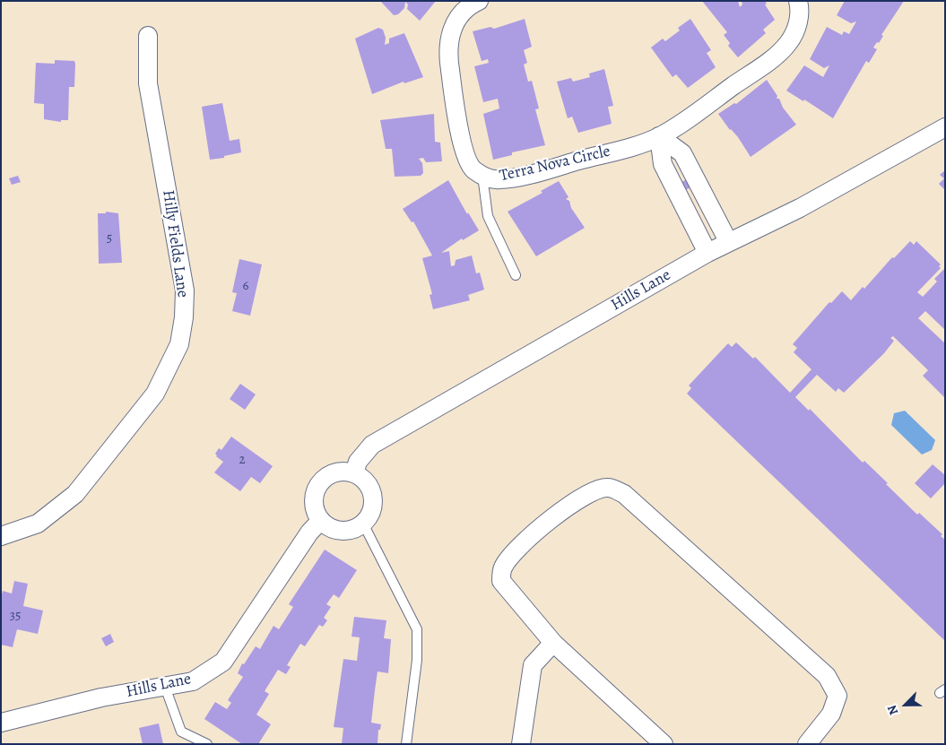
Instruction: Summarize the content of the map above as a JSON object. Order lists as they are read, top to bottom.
{
  "streets": {
    "street": ["Terra Nova Circle", "Hilly Fields Lane", "Hills Lane"]
  },
  "house_numbers": [
    "5",
    "6",
    "2",
    "35"
  ],
  "north": "bottom left"
}
